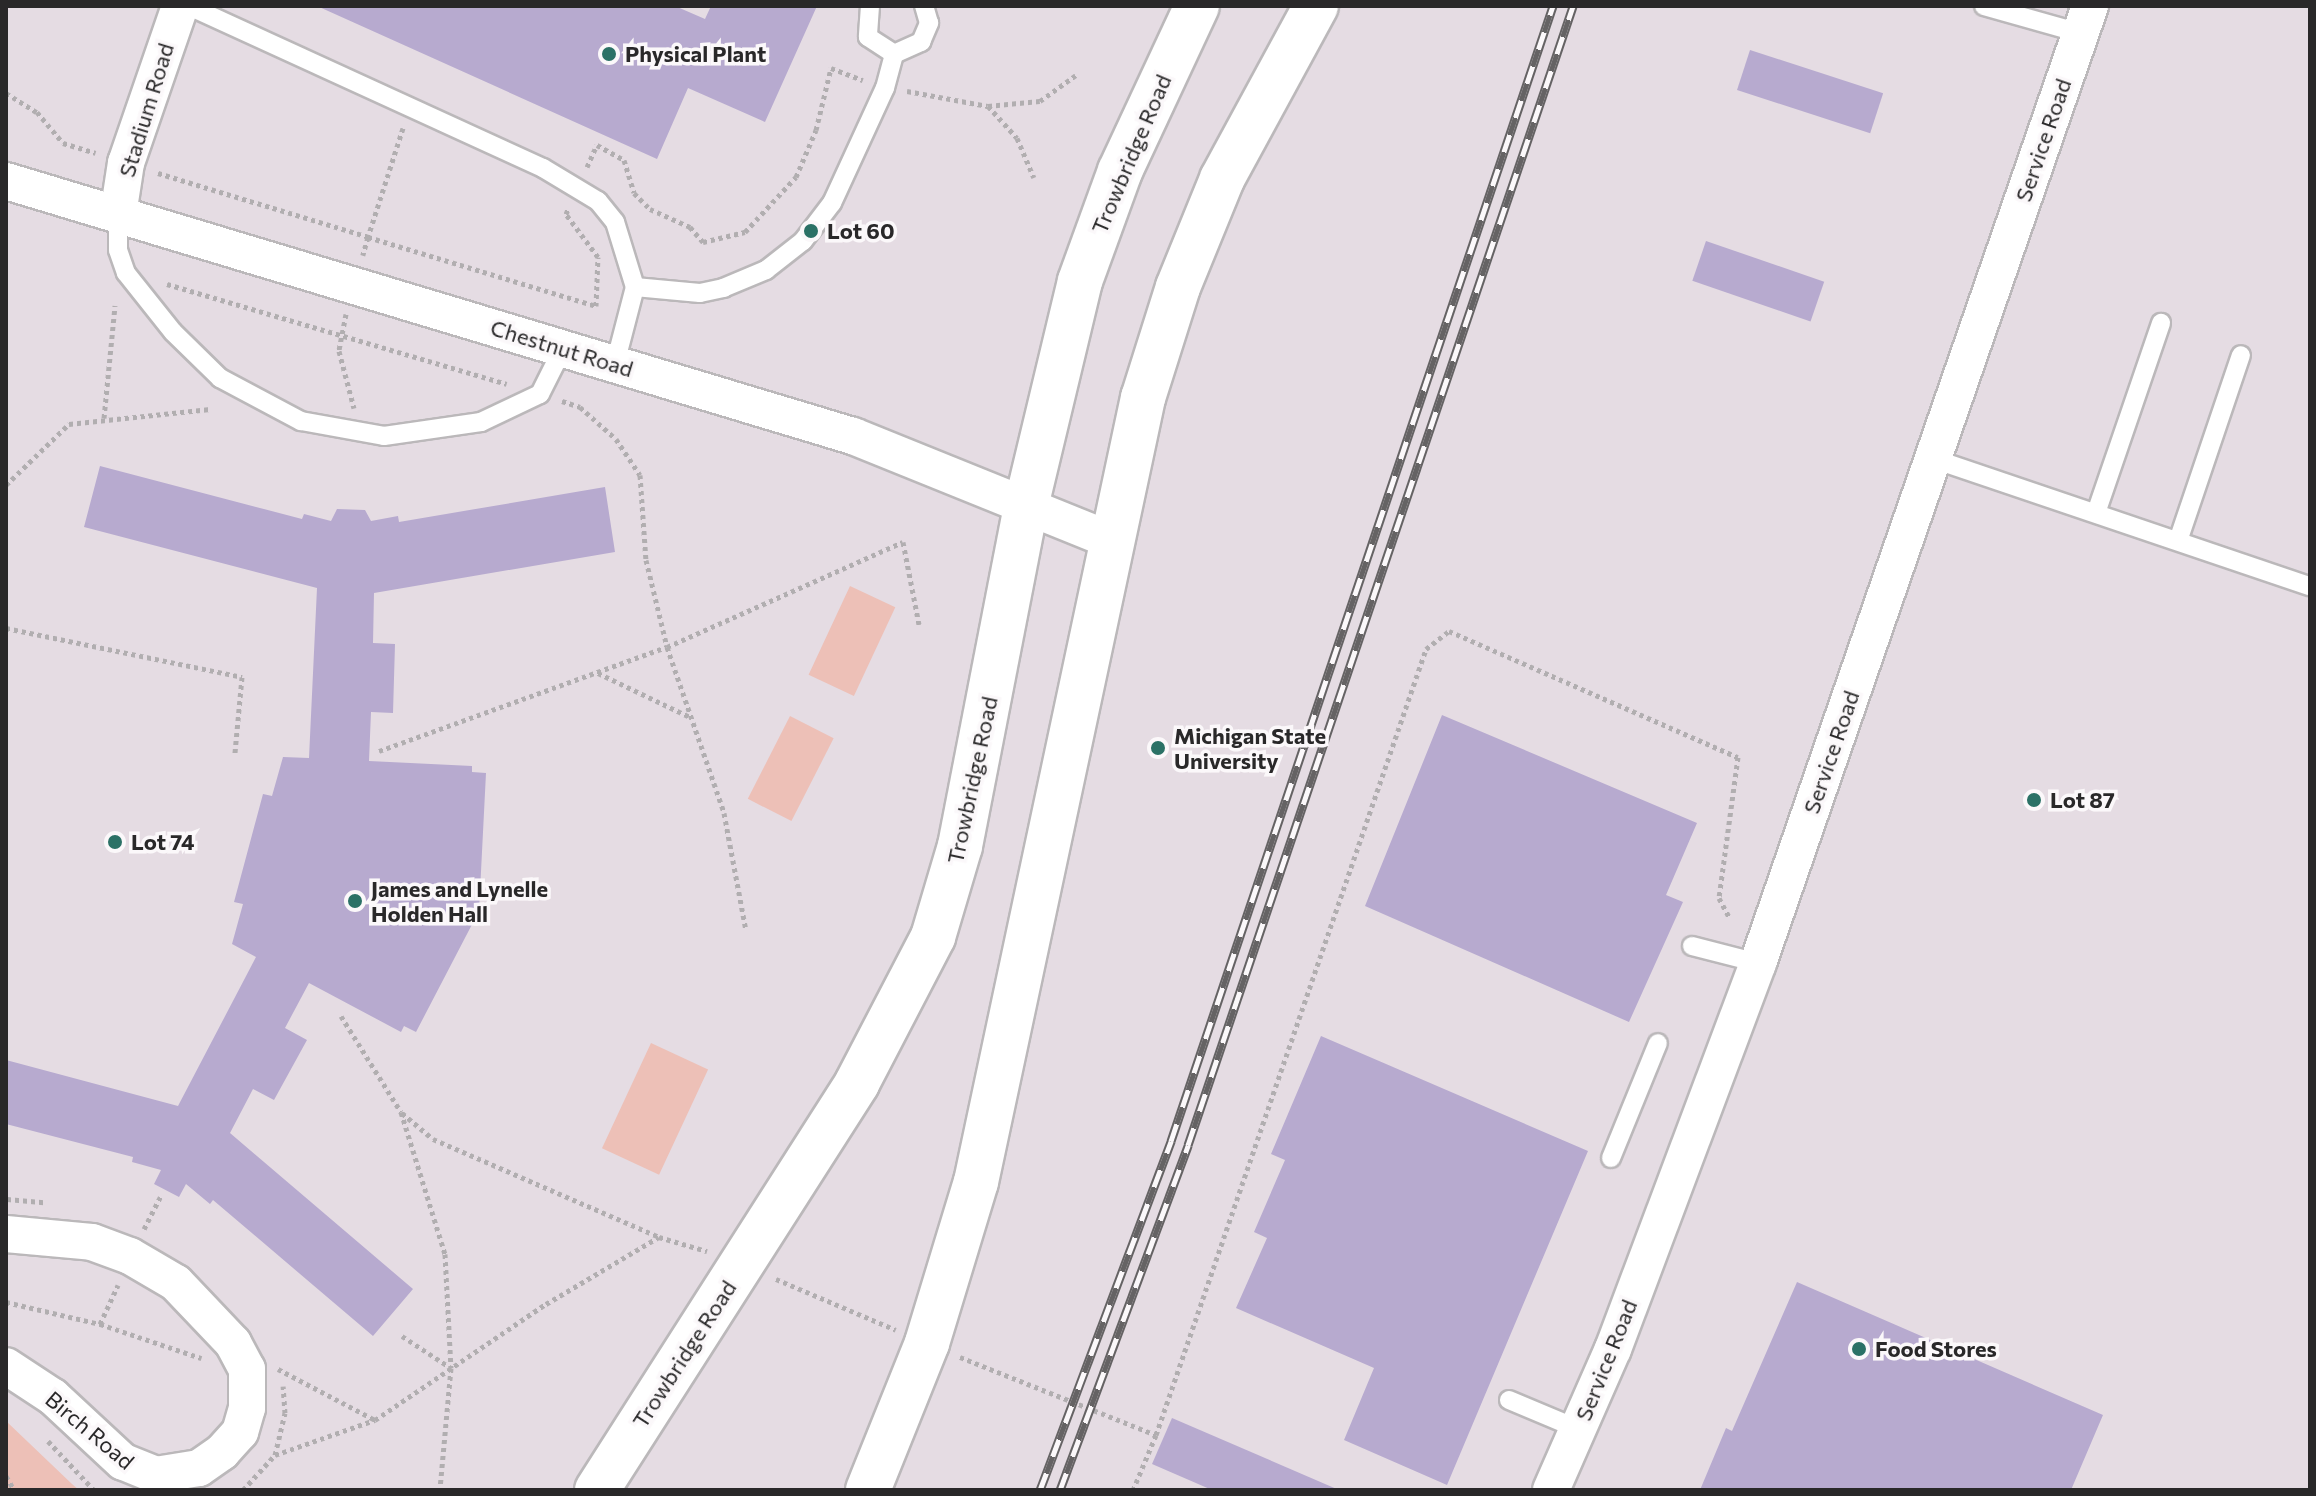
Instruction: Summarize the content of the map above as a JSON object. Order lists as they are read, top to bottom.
{
  "streets": {
    "street": [
      "Stadium Road",
      "Service Road",
      "Trowbridge Road",
      "Chestnut Road",
      "Birch Road"
    ]
  },
  "crossings": [
    ["Stadium Road", "Chestnut Road"],
    ["Trowbridge Road", "Chestnut Road"]
  ],
  "places": [
    "Physical Plant",
    "Lot 60",
    "Michigan State University",
    "Lot 87",
    "Lot 74",
    "James and Lynelle Holden Hall",
    "Food Stores"
  ]
}
